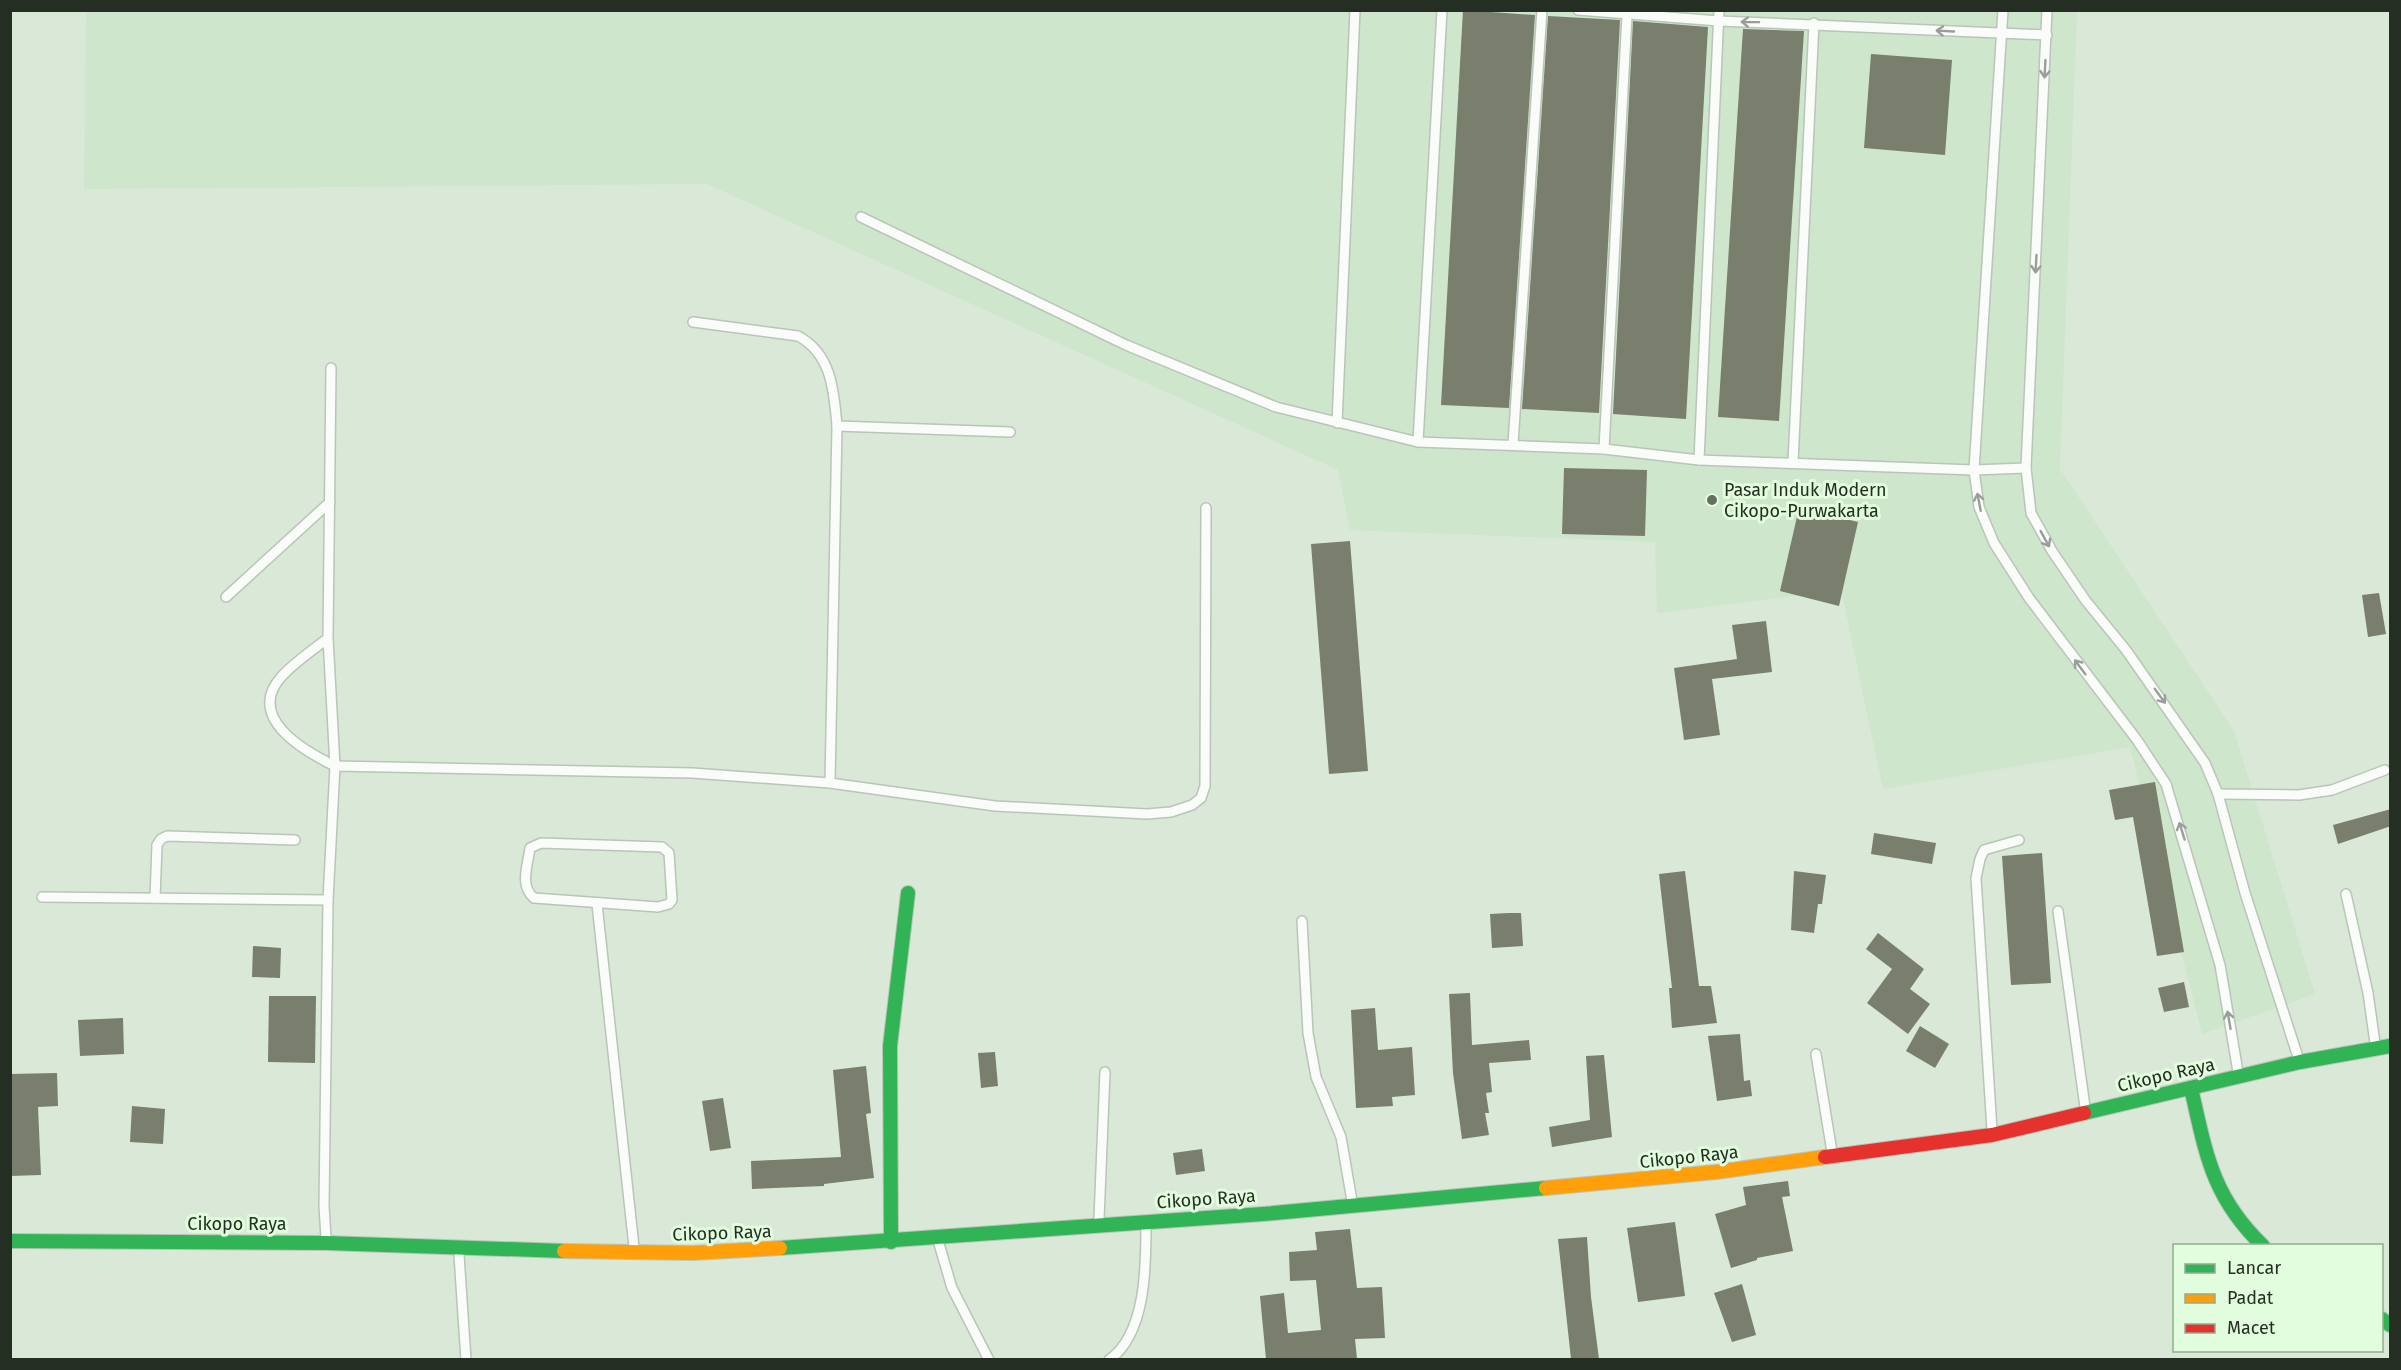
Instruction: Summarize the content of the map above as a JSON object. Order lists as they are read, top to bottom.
{
  "streets": {
    "main road": ["Cikopo Raya"]
  },
  "places": ["Pasar Induk Modern Cikopo-Purwakarta"],
  "legend": ["Lancar", "Padat", "Macet"]
}
